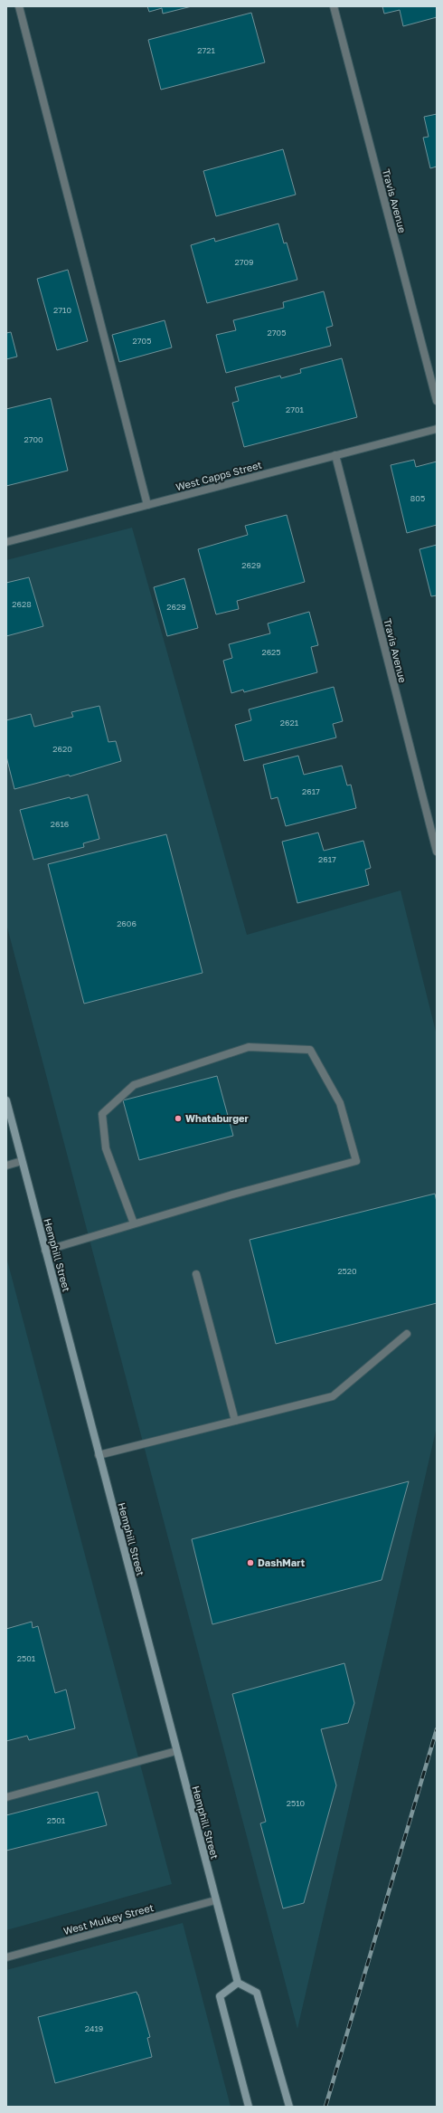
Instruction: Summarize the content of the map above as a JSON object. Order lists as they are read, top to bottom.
{
  "streets": {
    "main road": ["Hemphill Street"],
    "street": ["Travis Avenue", "West Capps Street", "West Mulkey Street"]
  },
  "crossings": [
    ["Travis Avenue", "West Capps Street"],
    ["Hemphill Street", "West Mulkey Street"]
  ],
  "places": ["Whataburger", "DashMart"],
  "house_numbers": [
    "2721",
    "2709",
    "2710",
    "2705",
    "2705",
    "2701",
    "2700",
    "805",
    "2629",
    "2628",
    "2629",
    "2625",
    "2621",
    "2620",
    "2617",
    "2616",
    "2617",
    "2606",
    "2520",
    "2501",
    "2510",
    "2501",
    "2419"
  ]
}
